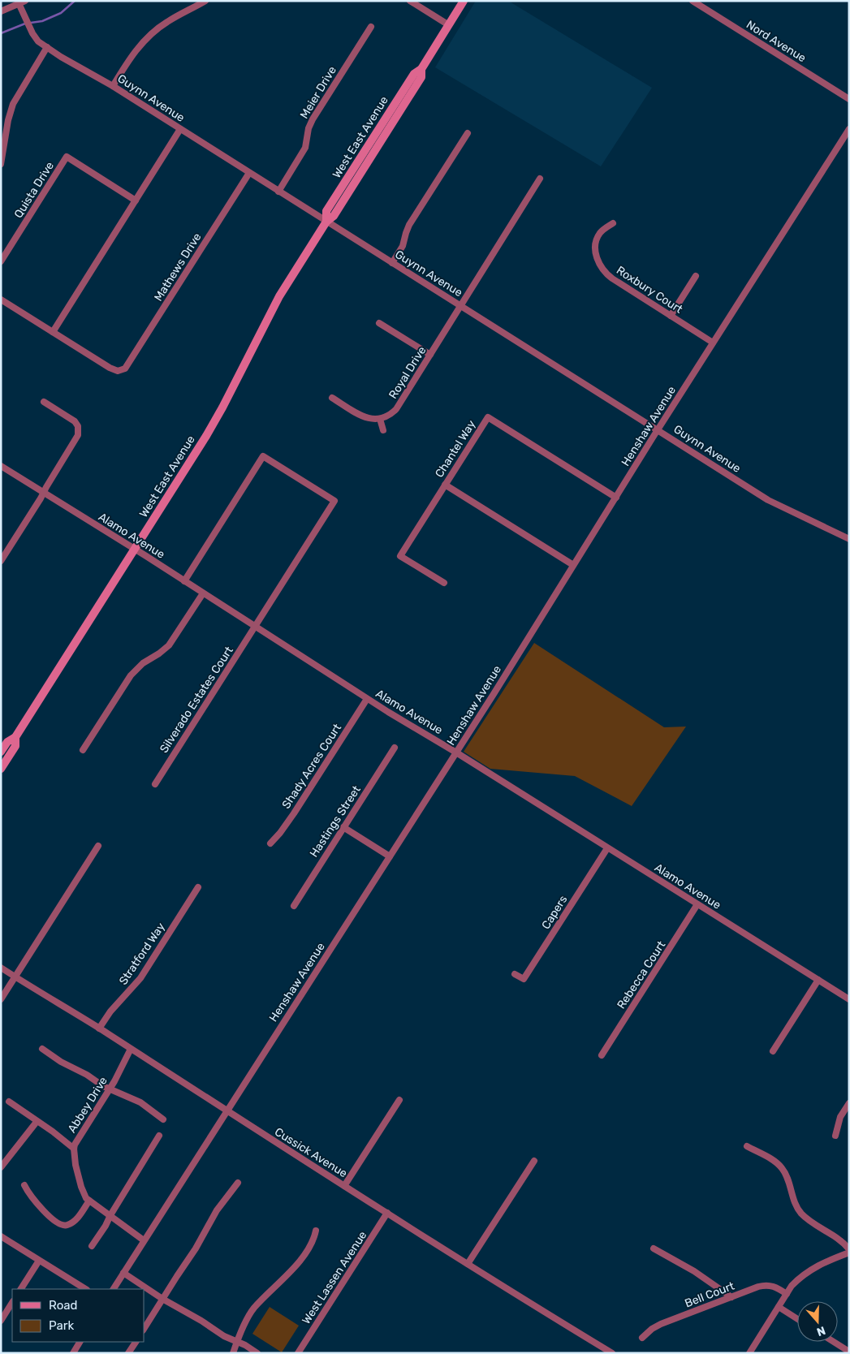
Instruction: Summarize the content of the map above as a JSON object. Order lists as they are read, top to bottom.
{
  "streets": {
    "main road": ["West East Avenue"],
    "street": [
      "Nord Avenue",
      "Meier Drive",
      "Guynn Avenue",
      "Quista Drive",
      "Mathews Drive",
      "Roxbury Court",
      "Royal Drive",
      "Henshaw Avenue",
      "Chantel Way",
      "Alamo Avenue",
      "Silverado Estates Court",
      "Shady Acres Court",
      "Hastings Street",
      "Capers",
      "Stratford Way",
      "Rebecca Court",
      "Abbey Drive",
      "Cussick Avenue",
      "West Lassen Avenue",
      "Bell Court"
    ]
  },
  "crossings": [
    ["Meier Drive", "Guynn Avenue"],
    ["Guynn Avenue", "West East Avenue"],
    ["Guynn Avenue", "Mathews Drive"],
    ["Guynn Avenue", "Royal Drive"],
    ["Guynn Avenue", "Henshaw Avenue"],
    ["West East Avenue", "Alamo Avenue"],
    ["Roxbury Court", "Henshaw Avenue"],
    ["Henshaw Avenue", "Chantel Way"],
    ["Henshaw Avenue", "Alamo Avenue"],
    ["Henshaw Avenue", "Abbey Drive"],
    ["Henshaw Avenue", "Cussick Avenue"],
    ["Alamo Avenue", "Silverado Estates Court"],
    ["Alamo Avenue", "Shady Acres Court"],
    ["Alamo Avenue", "Capers"],
    ["Alamo Avenue", "Rebecca Court"],
    ["Stratford Way", "Cussick Avenue"],
    ["Abbey Drive", "Cussick Avenue"],
    ["Cussick Avenue", "West Lassen Avenue"]
  ],
  "legend": ["Road", "Park"],
  "north": "bottom"
}
